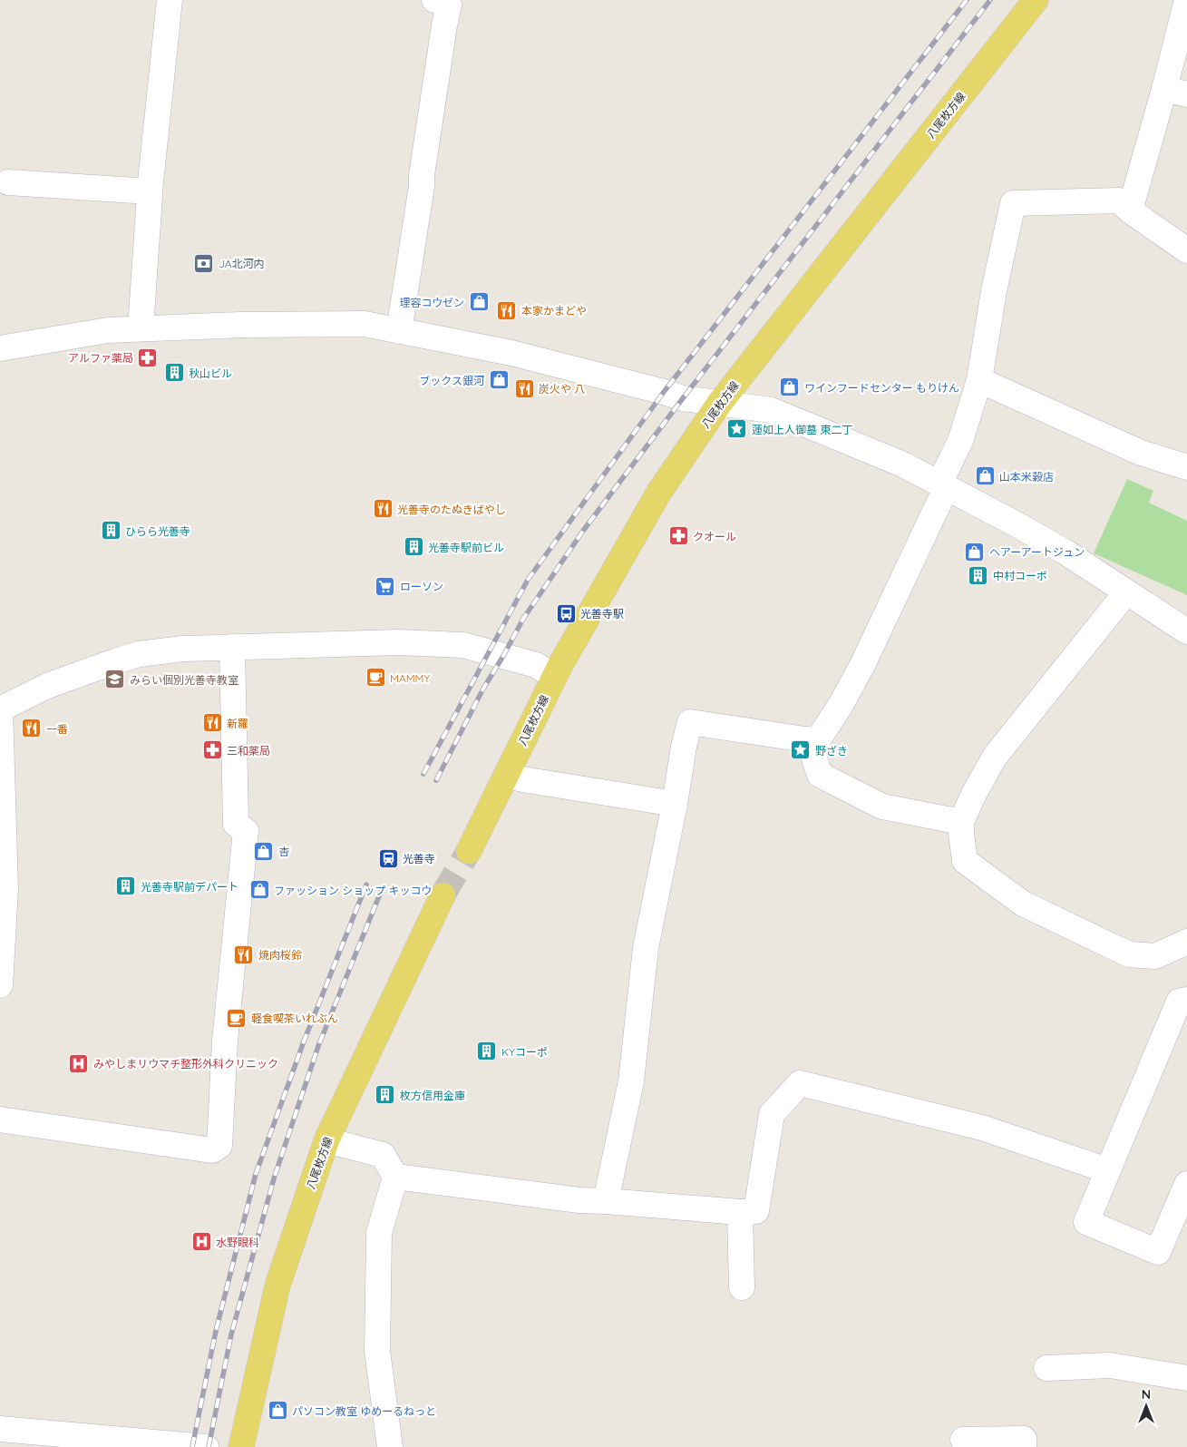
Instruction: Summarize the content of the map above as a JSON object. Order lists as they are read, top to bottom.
{
  "streets": {
    "main road": ["八尾枚方線"]
  },
  "places": {
    "bank": ["JA北河内"],
    "shop": [
      "理容コウゼン",
      "ブックス銀河",
      "ワインフードセンター もりけん",
      "山本米穀店",
      "ヘアーアートジュン",
      "杏",
      "ファッション ショップ キッコウ",
      "パソコン教室 ゆめーるねっと"
    ],
    "restaurant": [
      "本家かまどや",
      "炭火や 八",
      "光善寺のたぬきばやし",
      "新羅",
      "一番",
      "焼肉桜鈴"
    ],
    "pharmacy": ["アルファ薬局", "クオール", "三和薬局"],
    "building": [
      "秋山ビル",
      "ひらら光善寺",
      "光善寺駅前ビル",
      "中村コーポ",
      "光善寺駅前デパート",
      "KYコーポ",
      "枚方信用金庫"
    ],
    "place": ["蓮如上人御墓 東二丁", "野ざき"],
    "supermarket": ["ローソン"],
    "bus stop": ["光善寺駅"],
    "cafe": ["MAMMY", "軽食喫茶いれぶん"],
    "school or university": ["みらい個別光善寺教室"],
    "station": ["光善寺"],
    "hospital": ["みやしまリウマチ整形外科クリニック", "水野眼科"]
  },
  "north": "top"
}
